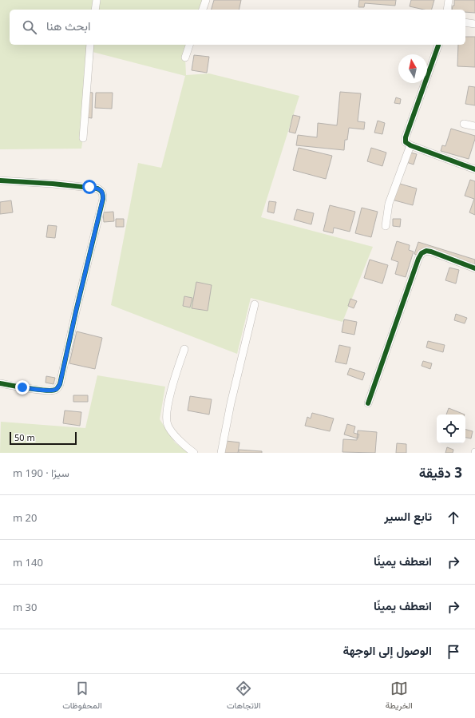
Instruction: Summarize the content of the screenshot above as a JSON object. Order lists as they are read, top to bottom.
{
  "scale_bar": "50 m",
  "north": "top",
  "page": {
    "search": "ابحث هنا",
    "scale": "50 m",
    "heading": ["3 دقيقة", "سيرًا · 190 m"],
    "list": [
      ["تابع السير", "20 m"],
      ["انعطف يمينًا", "140 m"],
      ["انعطف يمينًا", "30 m"],
      "الوصول إلى الوجهة"
    ],
    "nav": ["الخريطة", "الاتجاهات", "المحفوظات"]
  }
}
